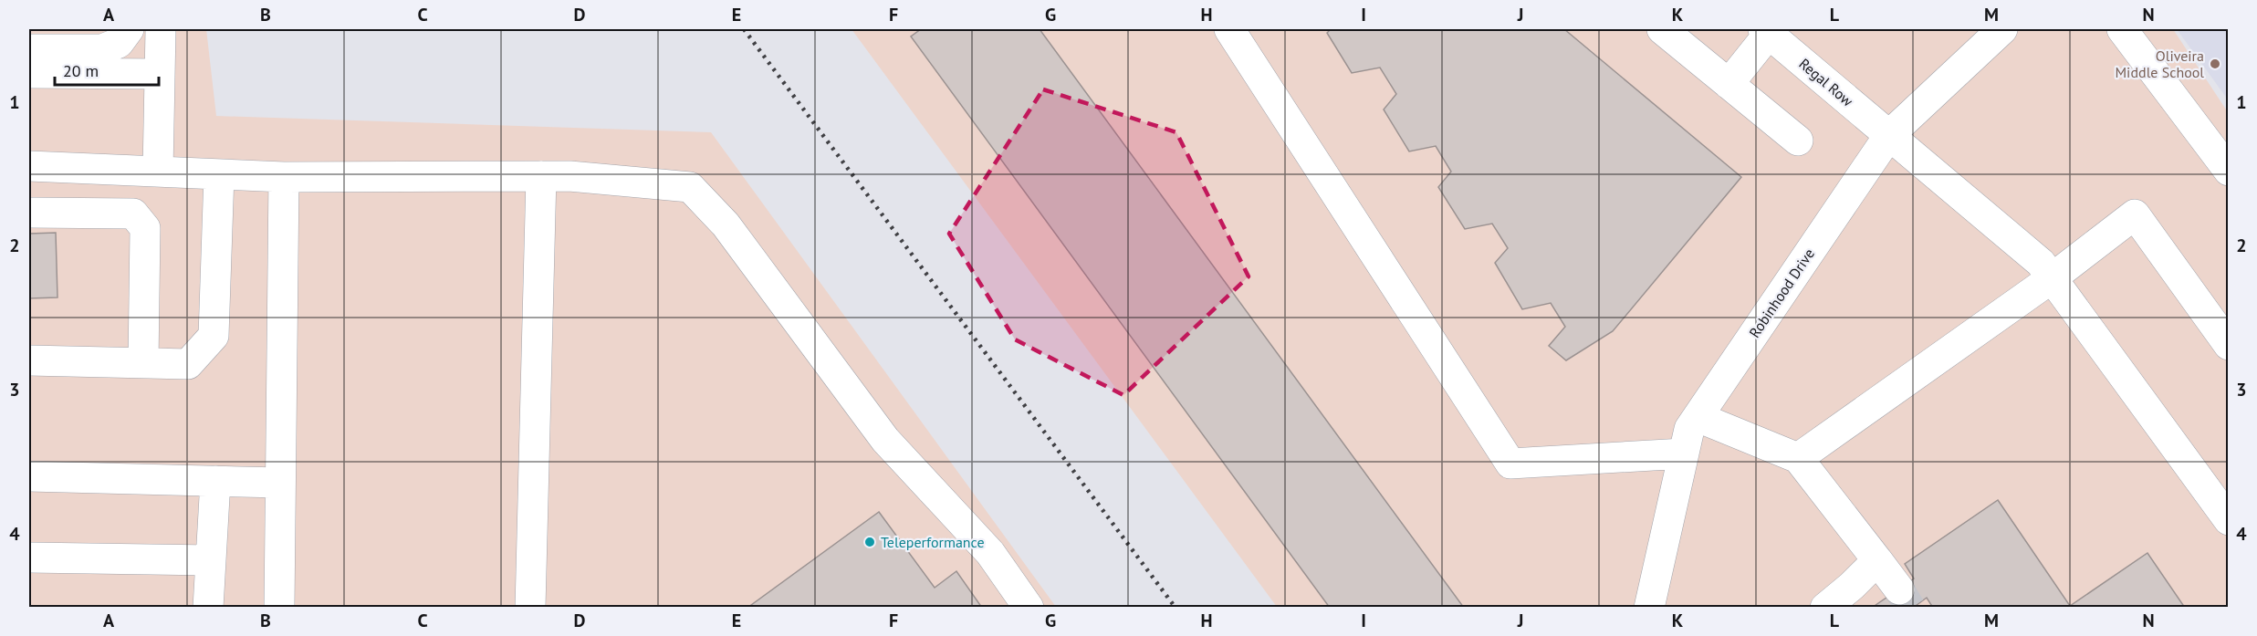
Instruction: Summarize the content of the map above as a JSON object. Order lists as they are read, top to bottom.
{
  "streets": {
    "street": ["Regal Row", "Robinhood Drive"]
  },
  "crossings": [
    ["Regal Row", "Robinhood Drive"]
  ],
  "places": ["Oliveira Middle School", "Teleperformance"],
  "scale_bar": "20 m",
  "grid": {
    "columns": [
      "A",
      "B",
      "C",
      "D",
      "E",
      "F",
      "G",
      "H",
      "I",
      "J",
      "K",
      "L",
      "M",
      "N"
    ],
    "rows": [
      "1",
      "2",
      "3",
      "4"
    ]
  }
}
